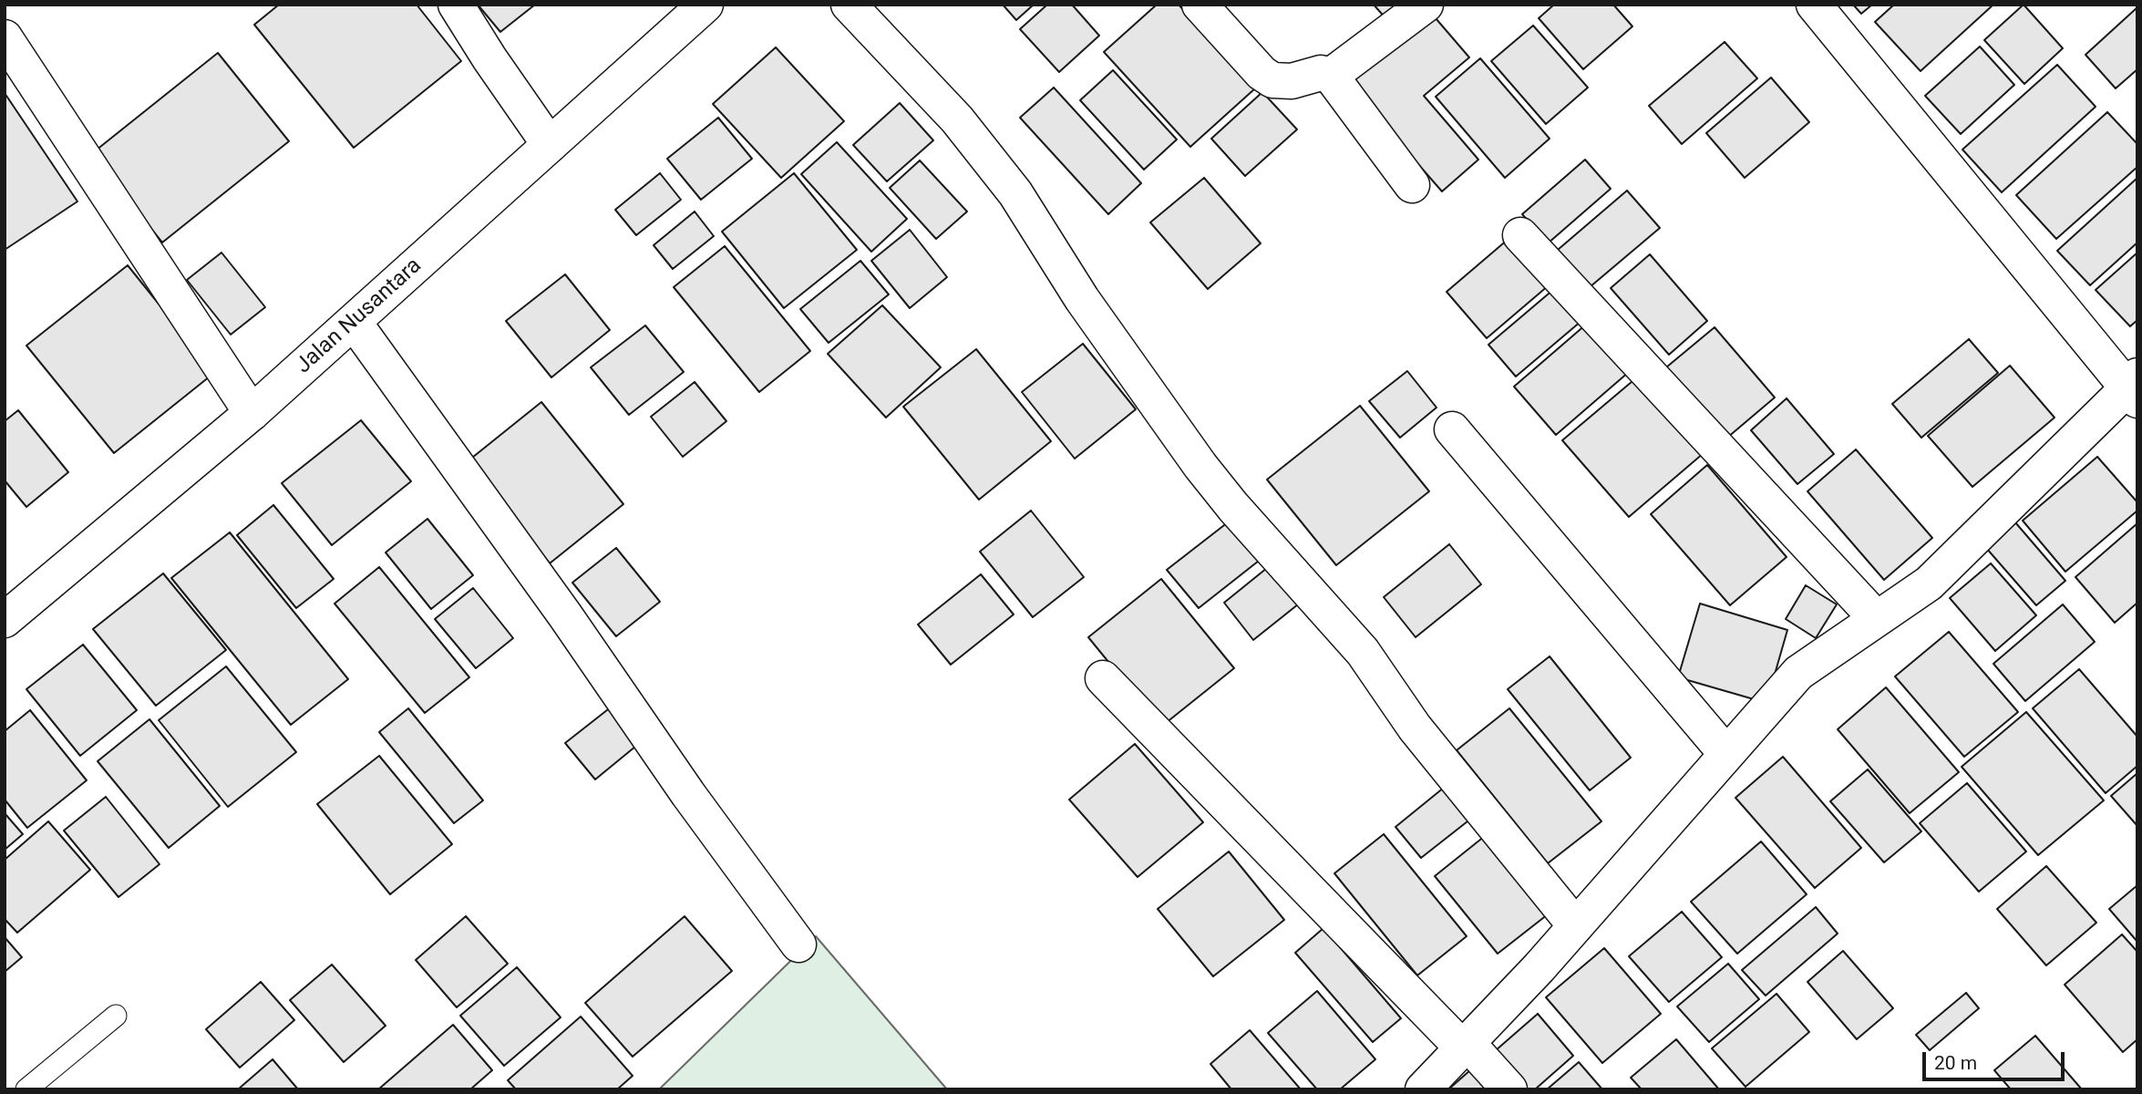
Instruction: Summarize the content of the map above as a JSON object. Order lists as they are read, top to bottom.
{
  "streets": {
    "main road": ["Jalan Nusantara"]
  },
  "scale_bar": "20 m"
}
